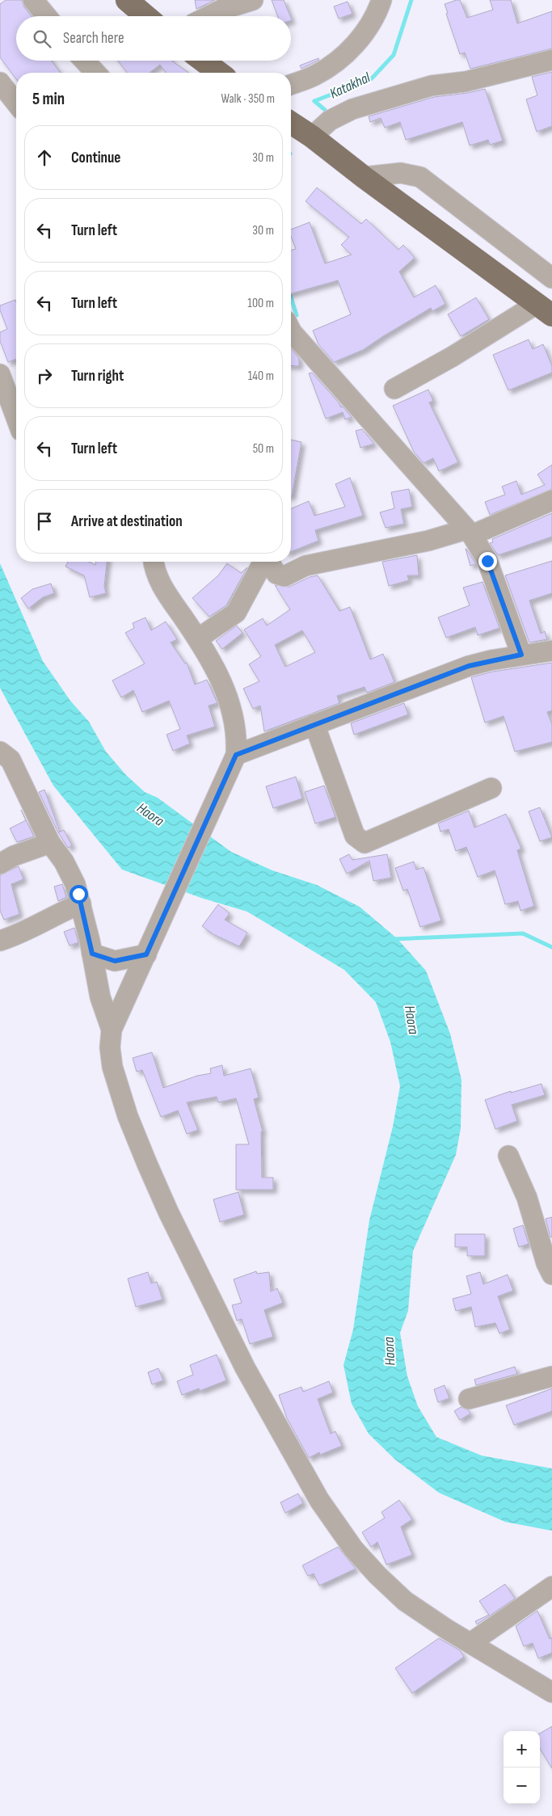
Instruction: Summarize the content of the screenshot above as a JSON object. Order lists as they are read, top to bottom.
{
  "water": ["Katakhal", "Haora"],
  "page": {
    "search": "Search here",
    "heading": ["5 min", "Walk · 350 m"],
    "list": [
      ["Continue", "30 m"],
      ["Turn left", "30 m"],
      ["Turn left", "100 m"],
      ["Turn right", "140 m"],
      ["Turn left", "50 m"],
      "Arrive at destination"
    ],
    "map_buttons": ["+", "−"]
  }
}
